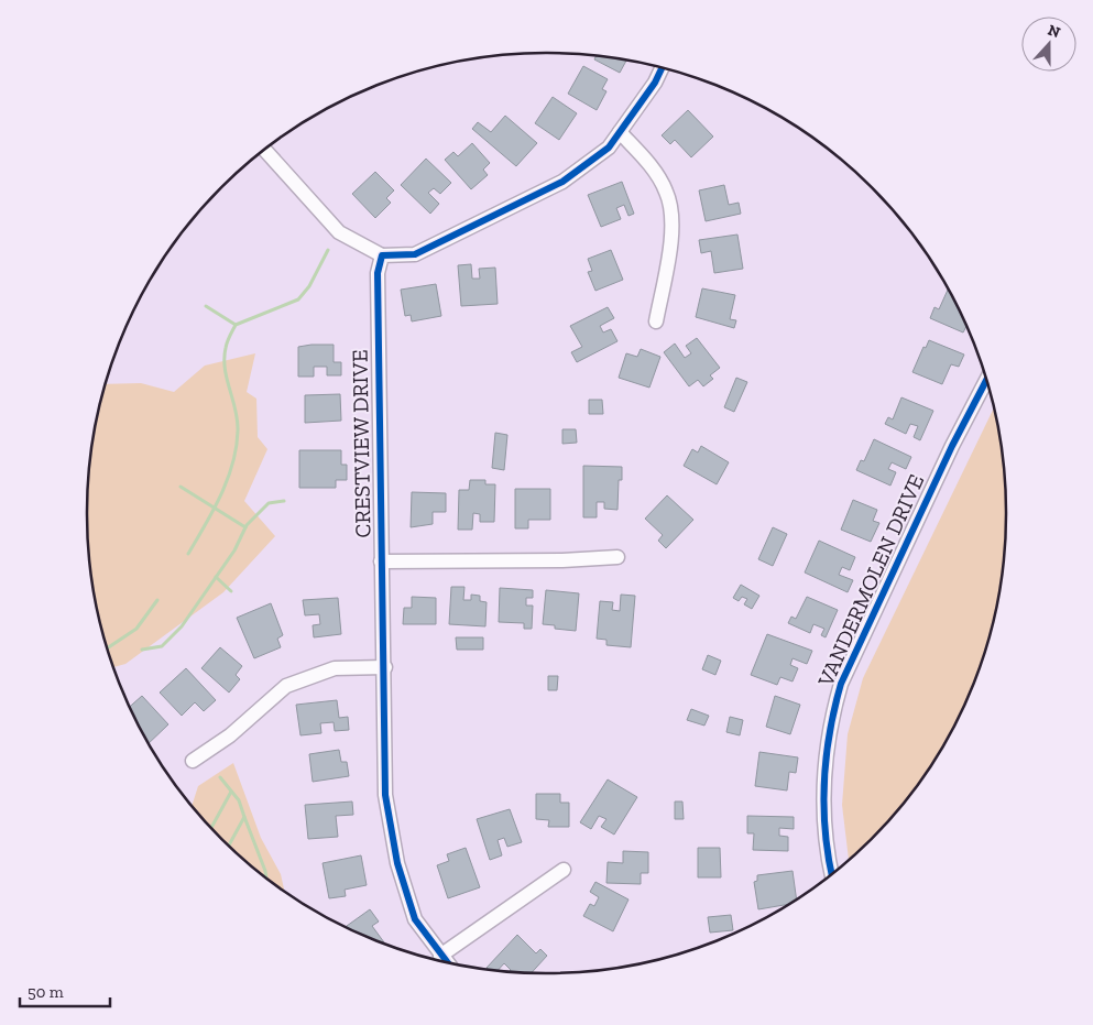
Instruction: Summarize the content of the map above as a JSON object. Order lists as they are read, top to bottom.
{
  "streets": {
    "street": ["CRESTVIEW DRIVE", "VANDERMOLEN DRIVE"]
  },
  "scale_bar": "50 m",
  "north": "top"
}
